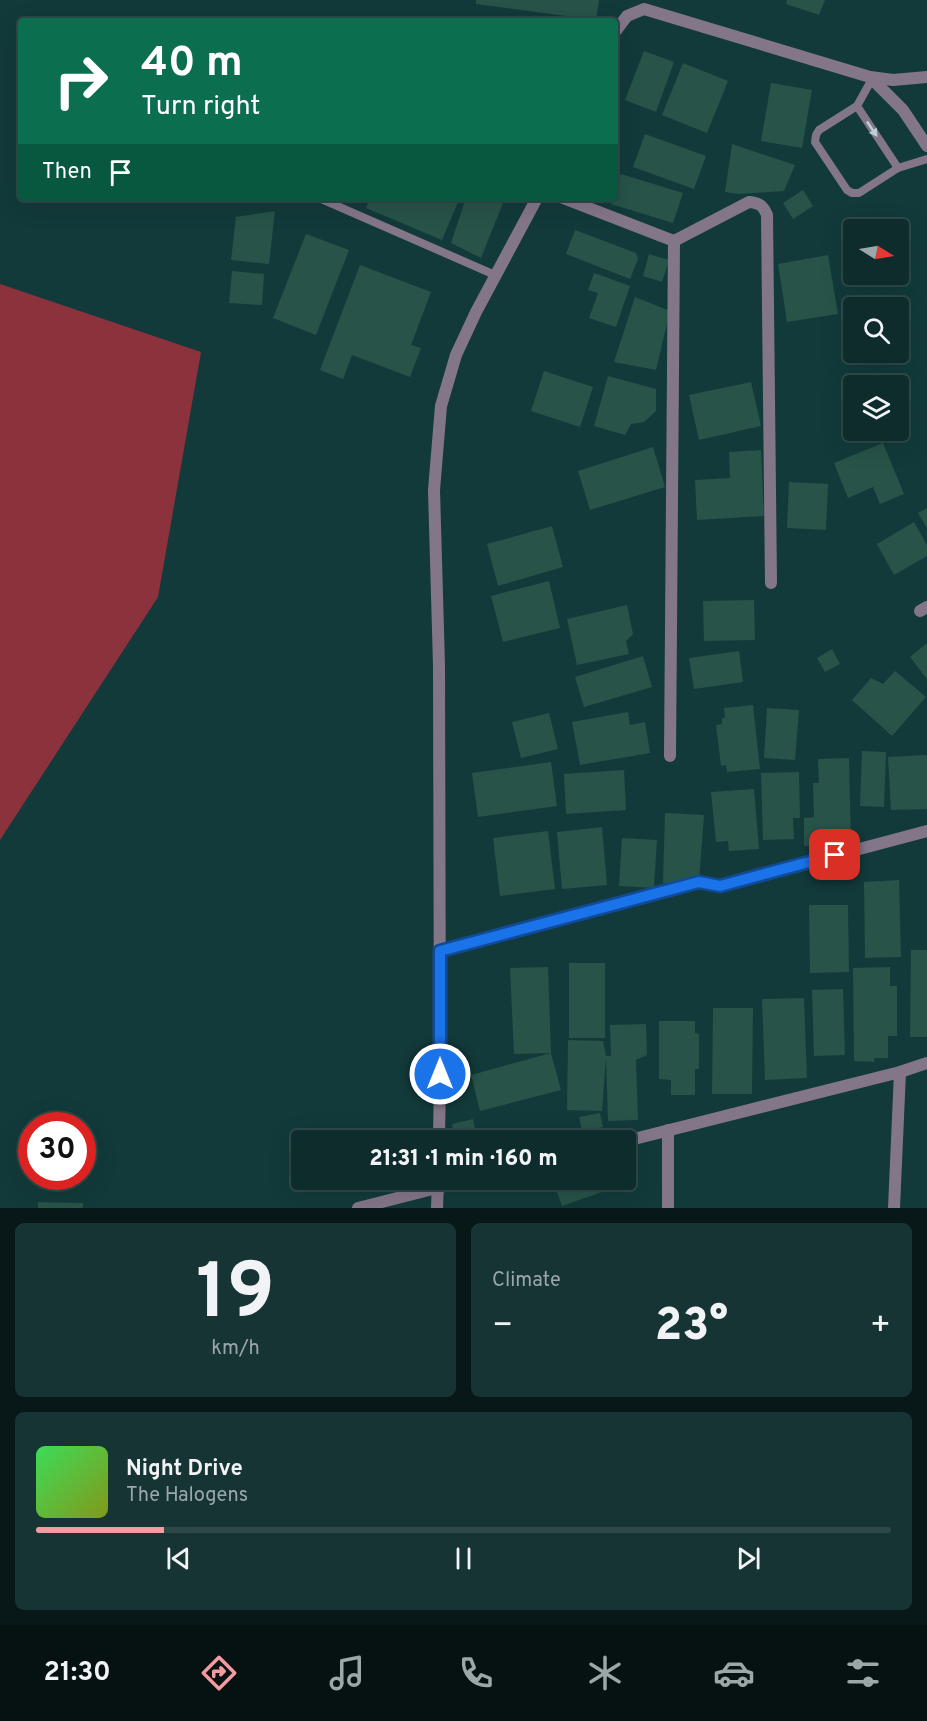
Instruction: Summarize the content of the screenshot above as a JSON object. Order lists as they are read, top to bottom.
{
  "north": "right",
  "page": {
    "turn": ["40 m", "Turn right"],
    "then": "Then",
    "limit": "30",
    "trip": "21:31 · 1 min · 160 m",
    "tile": [
      ["19", "km/h"],
      "Climate"
    ],
    "heat": ["−", "23°", "+"],
    "song": ["Night Drive", "The Halogens"],
    "tabs": "21:30"
  }
}
